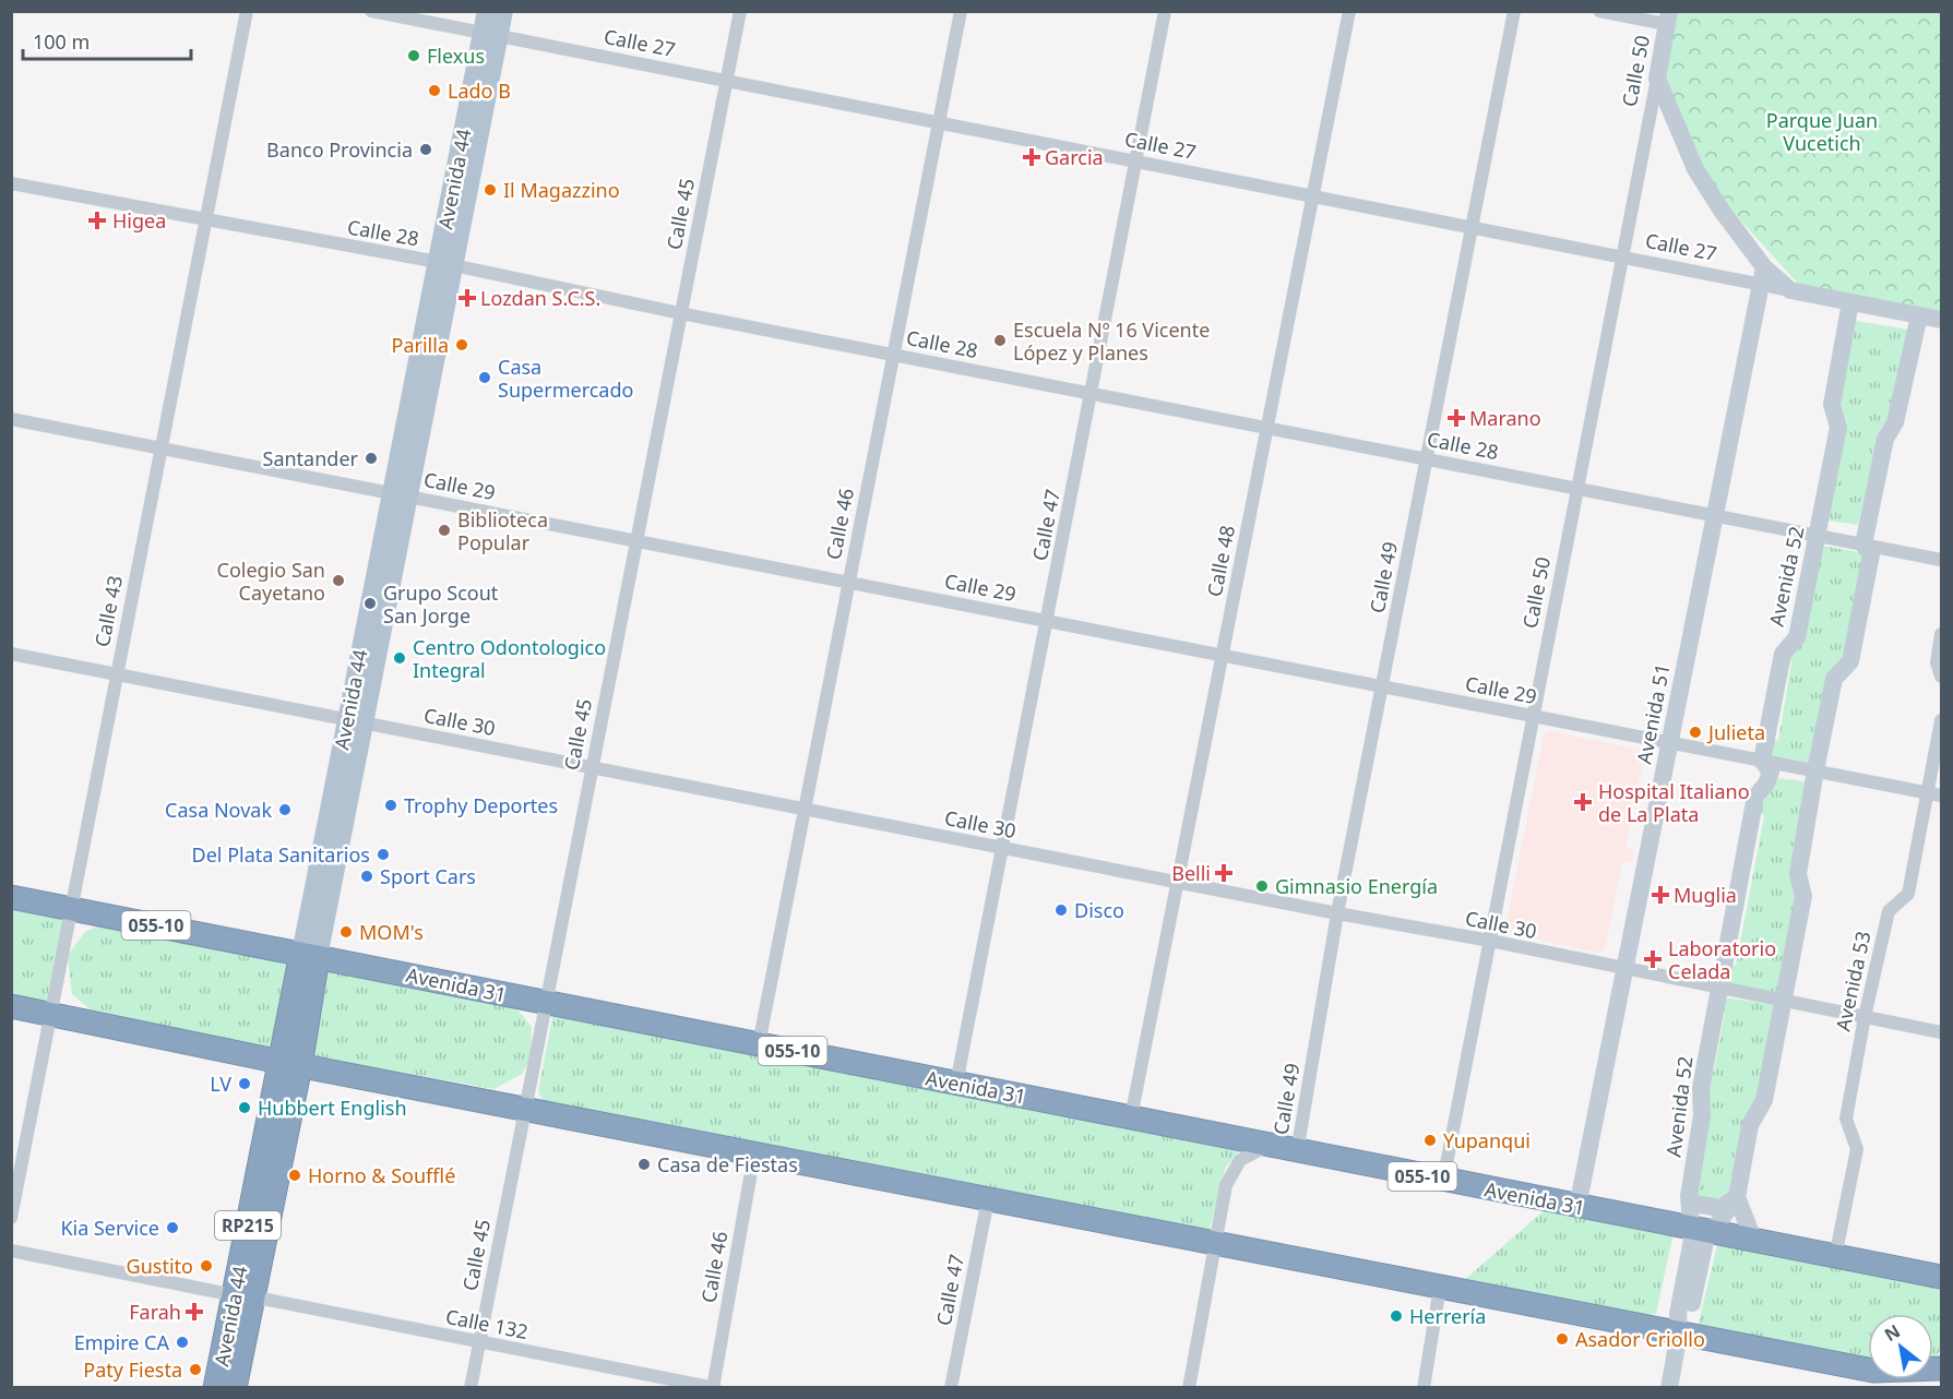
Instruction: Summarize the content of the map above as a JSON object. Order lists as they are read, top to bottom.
{
  "streets": {
    "highway": [
      "Avenida 44",
      "055-10",
      "Avenida 31",
      "RP215"
    ],
    "street": [
      "Calle 27",
      "Calle 50",
      "Calle 45",
      "Calle 28",
      "Calle 29",
      "Calle 46",
      "Calle 47",
      "Calle 48",
      "Avenida 52",
      "Calle 49",
      "Calle 43",
      "Avenida 51",
      "Calle 30",
      "Avenida 53",
      "Calle 132"
    ]
  },
  "crossings": [
    ["Calle 27", "Calle 50"],
    ["Calle 27", "Avenida 44"],
    ["Calle 27", "Calle 45"],
    ["Calle 27", "Calle 46"],
    ["Calle 27", "Calle 47"],
    ["Calle 27", "Calle 48"],
    ["Calle 27", "Calle 49"],
    ["Calle 27", "Avenida 51"],
    ["Calle 50", "Calle 28"],
    ["Calle 50", "Calle 29"],
    ["Calle 50", "Calle 30"],
    ["Calle 50", "Avenida 31"],
    ["Avenida 44", "Calle 28"],
    ["Avenida 44", "Calle 29"],
    ["Avenida 44", "Calle 30"],
    ["Avenida 44", "Avenida 31"],
    ["Avenida 44", "Calle 132"],
    ["Calle 45", "Calle 28"],
    ["Calle 45", "Calle 29"],
    ["Calle 45", "Calle 30"],
    ["Calle 45", "Avenida 31"],
    ["Calle 45", "Calle 132"],
    ["Calle 28", "Calle 46"],
    ["Calle 28", "Calle 47"],
    ["Calle 28", "Calle 48"],
    ["Calle 28", "Avenida 52"],
    ["Calle 28", "Calle 49"],
    ["Calle 28", "Calle 43"],
    ["Calle 28", "Avenida 51"],
    ["Calle 29", "Calle 46"],
    ["Calle 29", "Calle 47"],
    ["Calle 29", "Calle 48"],
    ["Calle 29", "Avenida 52"],
    ["Calle 29", "Calle 49"],
    ["Calle 29", "Calle 43"],
    ["Calle 29", "Avenida 51"],
    ["Calle 29", "Avenida 53"],
    ["Calle 46", "Calle 30"],
    ["Calle 46", "Avenida 31"],
    ["Calle 46", "Calle 132"],
    ["Calle 47", "Calle 30"],
    ["Calle 47", "Avenida 31"],
    ["Calle 48", "Calle 30"],
    ["Calle 48", "Avenida 31"],
    ["Avenida 52", "Calle 30"],
    ["Avenida 52", "Avenida 31"],
    ["Calle 49", "Calle 30"],
    ["Calle 49", "Avenida 31"],
    ["Calle 43", "Calle 30"],
    ["Calle 43", "Avenida 31"],
    ["Avenida 51", "Calle 30"],
    ["Avenida 51", "Avenida 31"],
    ["Calle 30", "Avenida 53"],
    ["Avenida 53", "Avenida 31"]
  ],
  "parks": ["Parque Juan Vucetich"],
  "places": {
    "other": [
      "Flexus",
      "Lado B",
      "Banco Provincia",
      "Il Magazzino",
      "Escuela Nº 16 Vicente López y Planes",
      "Parilla",
      "Casa Supermercado",
      "Santander",
      "Biblioteca Popular",
      "Colegio San Cayetano",
      "Grupo Scout San Jorge",
      "Centro Odontologico Integral",
      "Julieta",
      "Trophy Deportes",
      "Casa Novak",
      "Del Plata Sanitarios",
      "Sport Cars",
      "Gimnasio Energía",
      "Disco",
      "MOM's",
      "LV",
      "Hubbert English",
      "Yupanqui",
      "Casa de Fiestas",
      "Horno & Soufflé",
      "Kia Service",
      "Gustito",
      "Herrería",
      "Asador Criollo",
      "Empire CA",
      "Paty Fiesta"
    ],
    "health": [
      "Garcia",
      "Higea",
      "Lozdan S.C.S.",
      "Marano",
      "Hospital Italiano de La Plata",
      "Belli",
      "Muglia",
      "Laboratorio Celada",
      "Farah"
    ]
  },
  "scale_bar": "100 m",
  "north": "top left"
}
